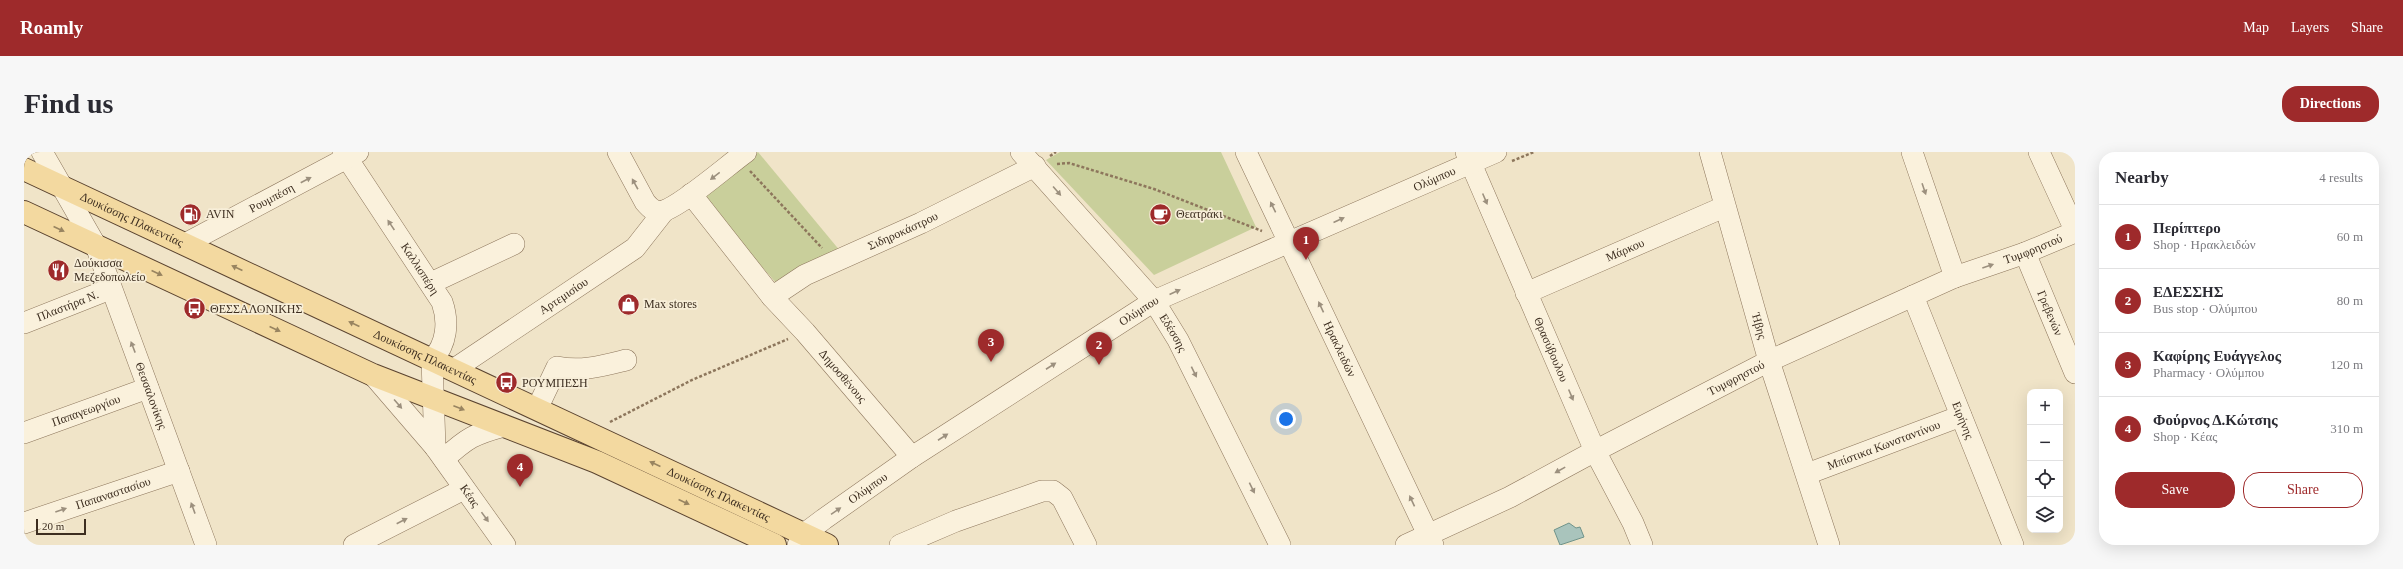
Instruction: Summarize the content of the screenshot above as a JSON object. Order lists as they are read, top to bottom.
{
  "streets": {
    "main road": ["Δουκίσσης Πλακεντίας"],
    "street": [
      "Ολύμπου",
      "Ρουμπέση",
      "Σιδηροκάστρου",
      "Τυμφρηστού",
      "Μάρκου",
      "Καλλισπέρη",
      "Αρτεμισίου",
      "Πλαστήρα Ν.",
      "Γρεβενών",
      "Ήβης",
      "Εδέσσης",
      "Ηρακλειδών",
      "Θρασύβουλου",
      "Δημοσθένους",
      "Θεσσαλονίκης",
      "Παπαγεωργίου",
      "Ειρήνης",
      "Mπίστικα Κωνσταντίνου",
      "Παπαναστασίου",
      "Κέας"
    ]
  },
  "crossings": [
    ["Ολύμπου", "Δουκίσσης Πλακεντίας"],
    ["Ολύμπου", "Εδέσσης"],
    ["Ολύμπου", "Ηρακλειδών"],
    ["Ολύμπου", "Θρασύβουλου"],
    ["Ολύμπου", "Δημοσθένους"],
    ["Ρουμπέση", "Δουκίσσης Πλακεντίας"],
    ["Ρουμπέση", "Καλλισπέρη"],
    ["Δουκίσσης Πλακεντίας", "Καλλισπέρη"],
    ["Δουκίσσης Πλακεντίας", "Αρτεμισίου"],
    ["Δουκίσσης Πλακεντίας", "Θεσσαλονίκης"],
    ["Δουκίσσης Πλακεντίας", "Κέας"],
    ["Σιδηροκάστρου", "Εδέσσης"],
    ["Σιδηροκάστρου", "Δημοσθένους"],
    ["Τυμφρηστού", "Γρεβενών"],
    ["Τυμφρηστού", "Ήβης"],
    ["Τυμφρηστού", "Ηρακλειδών"],
    ["Τυμφρηστού", "Θρασύβουλου"],
    ["Τυμφρηστού", "Ειρήνης"],
    ["Μάρκου", "Ήβης"],
    ["Μάρκου", "Θρασύβουλου"],
    ["Αρτεμισίου", "Δημοσθένους"],
    ["Πλαστήρα Ν.", "Θεσσαλονίκης"],
    ["Ήβης", "Mπίστικα Κωνσταντίνου"],
    ["Θεσσαλονίκης", "Παπαγεωργίου"],
    ["Θεσσαλονίκης", "Παπαναστασίου"],
    ["Ειρήνης", "Mπίστικα Κωνσταντίνου"]
  ],
  "one_way": [
    "Ολύμπου",
    "Ρουμπέση",
    "Καλλισπέρη",
    "Εδέσσης",
    "Ηρακλειδών",
    "Θρασύβουλου",
    "Θεσσαλονίκης",
    "Παπαναστασίου",
    "Κέας"
  ],
  "places": {
    "fuel station": ["AVIN"],
    "cafe": ["Θεατράκι"],
    "restaurant": ["Δούκισσα Μεζεδοπωλείο"],
    "shop": ["Max stores"],
    "bus stop": ["ΘΕΣΣΑΛΟΝΙΚΗΣ", "ΡΟΥΜΠΕΣΗ"]
  },
  "scale_bar": "20 m",
  "page": {
    "header": "Roamly",
    "nav": ["Map", "Layers", "Share"],
    "buttons": [
      "Directions",
      ["Save", "Share"]
    ],
    "title": "Find us",
    "heading": ["Nearby", "4 results"],
    "list": [
      {
        "mark": "1",
        "name": "Περίπτερο",
        "note": "Shop · Ηρακλειδών",
        "value": "60 m"
      },
      {
        "mark": "2",
        "name": "ΕΔΕΣΣΗΣ",
        "note": "Bus stop · Ολύμπου",
        "value": "80 m"
      },
      {
        "mark": "3",
        "name": "Καφίρης Ευάγγελος",
        "note": "Pharmacy · Ολύμπου",
        "value": "120 m"
      },
      {
        "mark": "4",
        "name": "Φούρνος Δ.Κώτσης",
        "note": "Shop · Κέας",
        "value": "310 m"
      }
    ],
    "pins": [
      "1",
      "3",
      "2",
      "4"
    ],
    "map_buttons": ["+", "−"],
    "scale": "20 m"
  }
}
